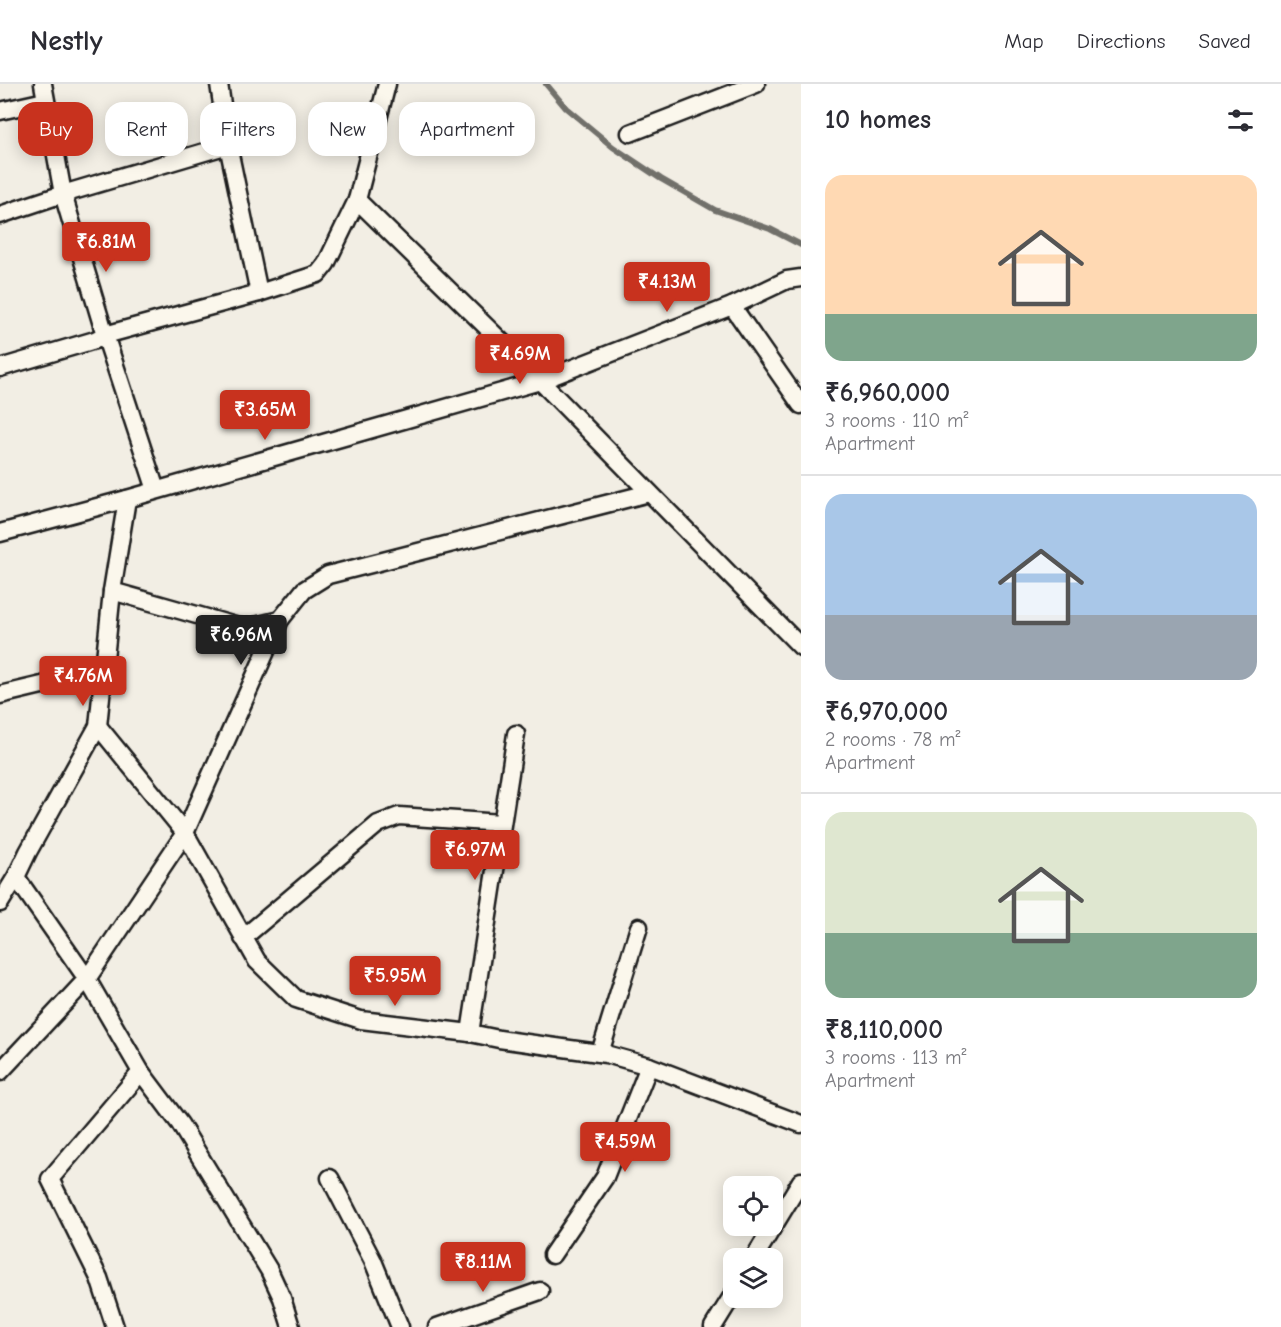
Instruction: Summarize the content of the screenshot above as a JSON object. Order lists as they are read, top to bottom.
{
  "page": {
    "header": "Nestly",
    "nav": ["Map", "Directions", "Saved"],
    "heading": "10 homes",
    "chip": [
      "Buy",
      "Rent",
      "Filters",
      "New",
      "Apartment"
    ],
    "list": [
      {
        "name": "₹6,960,000",
        "note": "3 rooms · 110 m² · Apartment"
      },
      {
        "name": "₹6,970,000",
        "note": "2 rooms · 78 m² · Apartment"
      },
      {
        "name": "₹8,110,000",
        "note": "3 rooms · 113 m² · Apartment"
      }
    ],
    "price": [
      "₹6.81M",
      "₹4.13M",
      "₹4.69M",
      "₹3.65M",
      "₹6.96M",
      "₹4.76M",
      "₹6.97M",
      "₹5.95M",
      "₹4.59M",
      "₹8.11M"
    ]
  }
}
